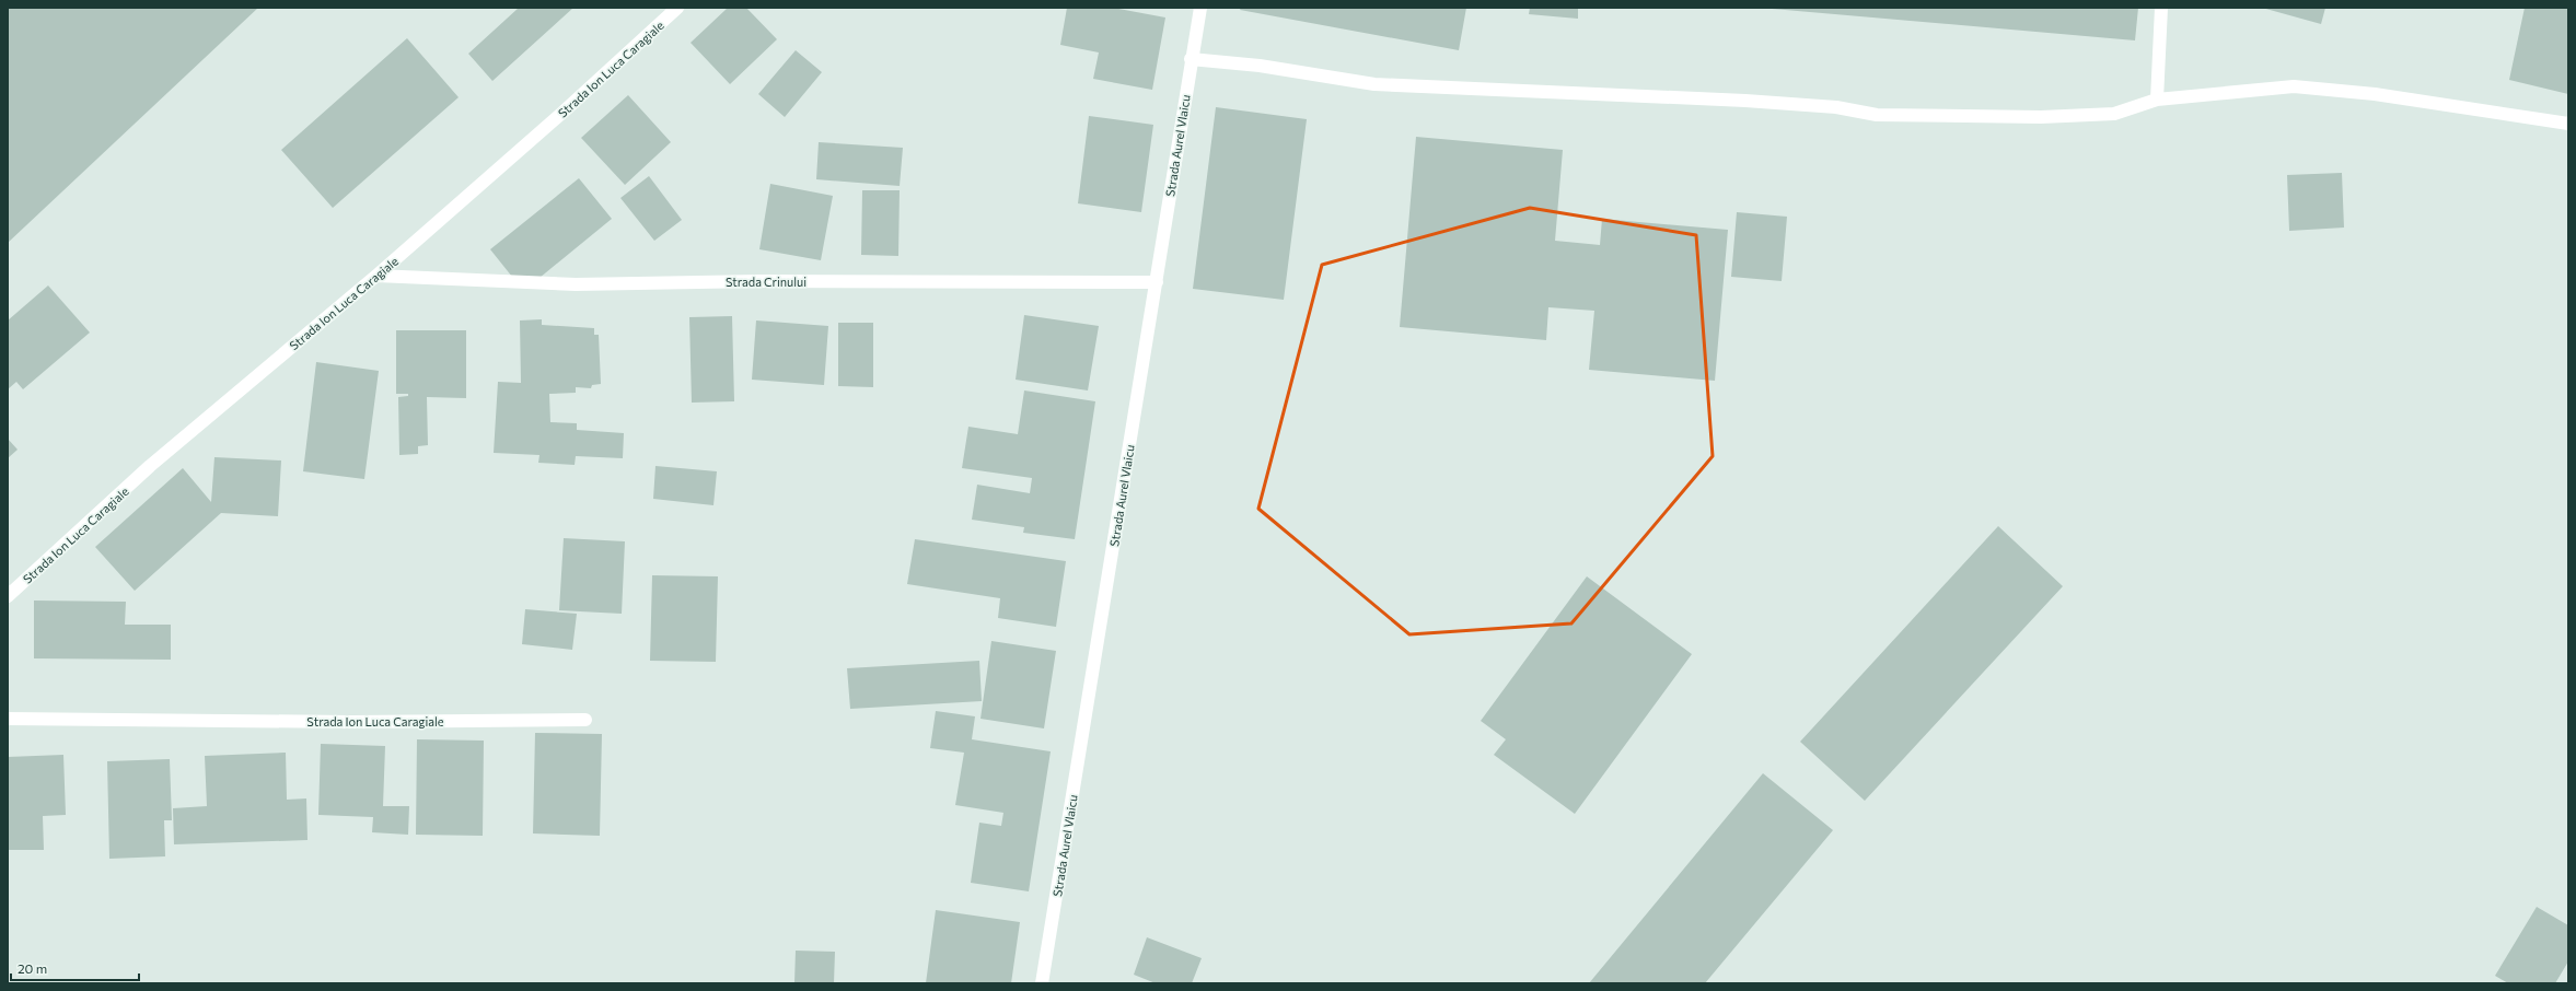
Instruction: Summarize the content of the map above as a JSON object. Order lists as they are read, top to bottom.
{
  "streets": {
    "street": ["Strada Ion Luca Caragiale", "Strada Aurel Vlaicu", "Strada Crinului"]
  },
  "crossings": [
    ["Strada Ion Luca Caragiale", "Strada Crinului"],
    ["Strada Aurel Vlaicu", "Strada Crinului"]
  ],
  "scale_bar": "20 m"
}
